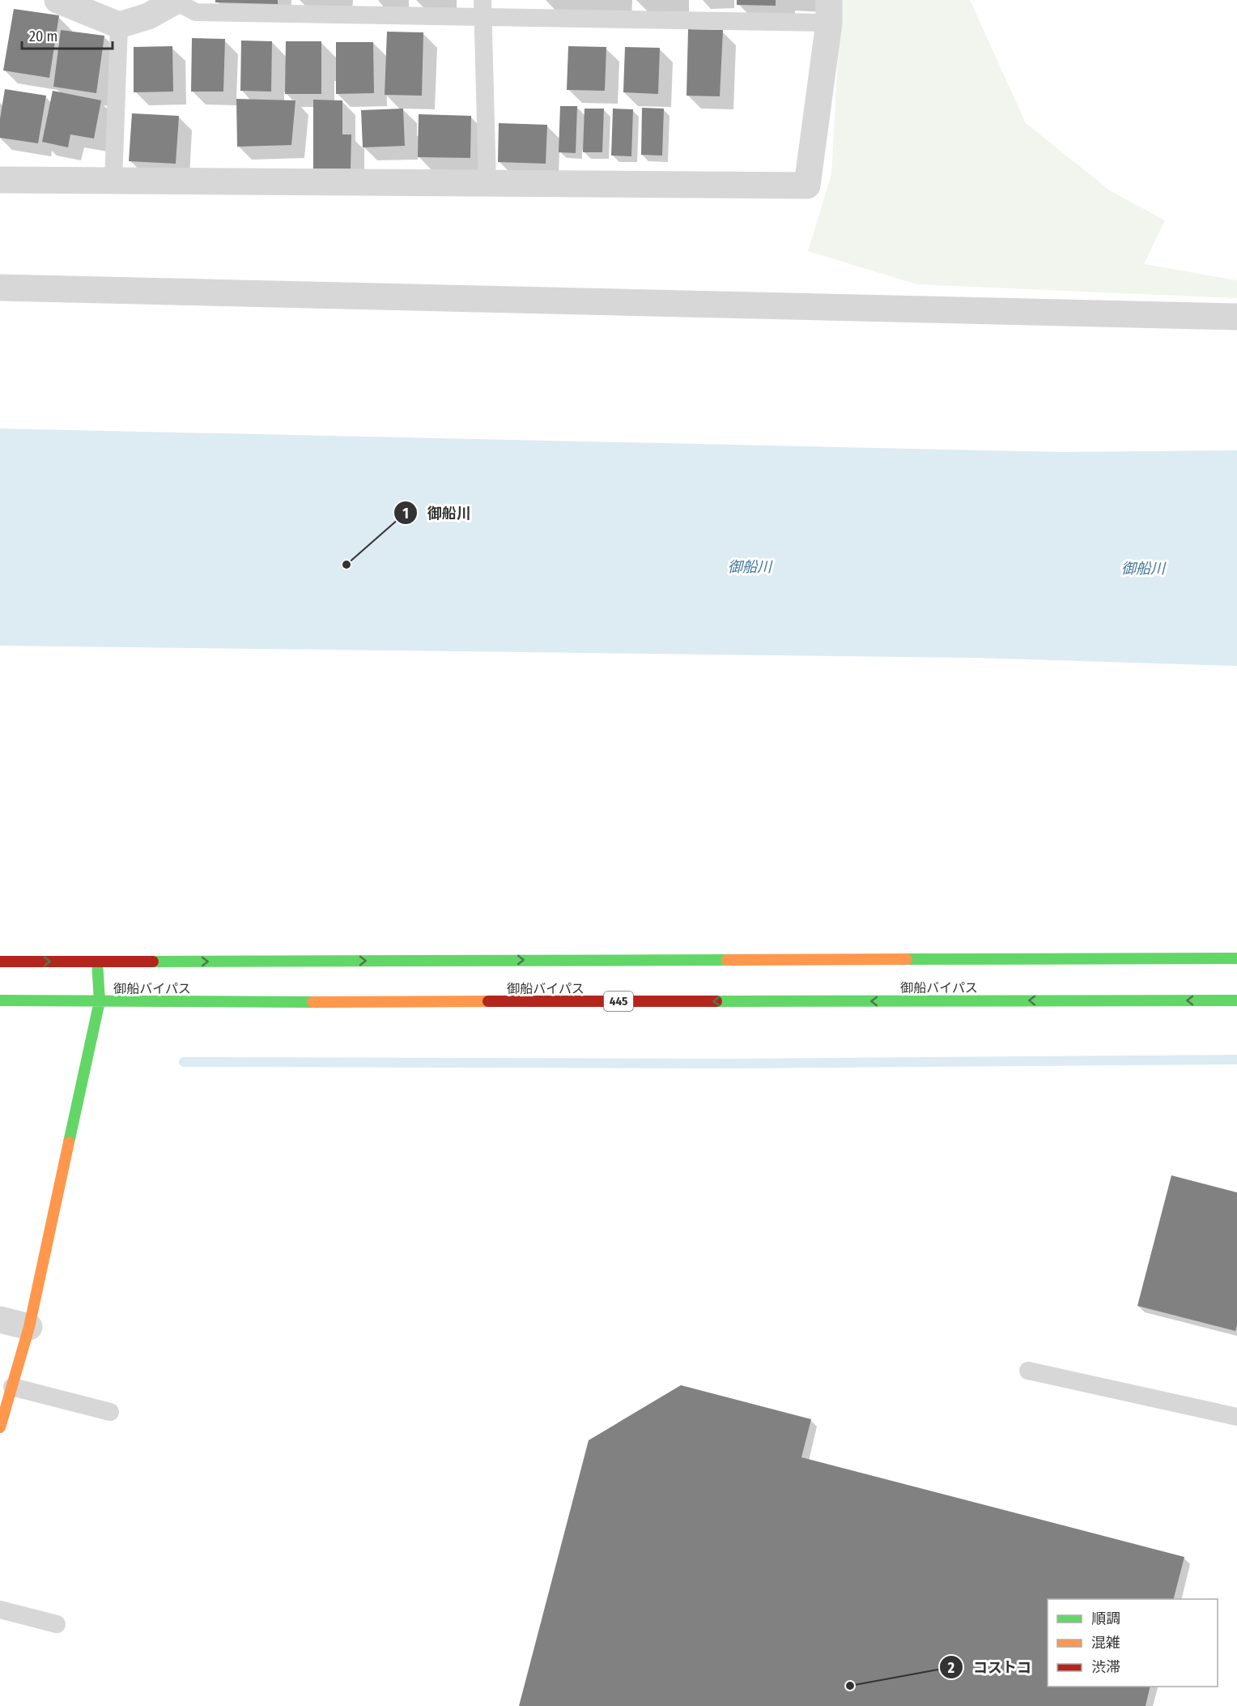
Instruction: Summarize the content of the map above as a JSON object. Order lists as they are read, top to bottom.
{
  "streets": {
    "main road": ["御船バイパス", "445"]
  },
  "water": ["御船川"],
  "places": ["御船川", "コストコ"],
  "legend": ["順調", "混雑", "渋滞"],
  "scale_bar": "20 m"
}
